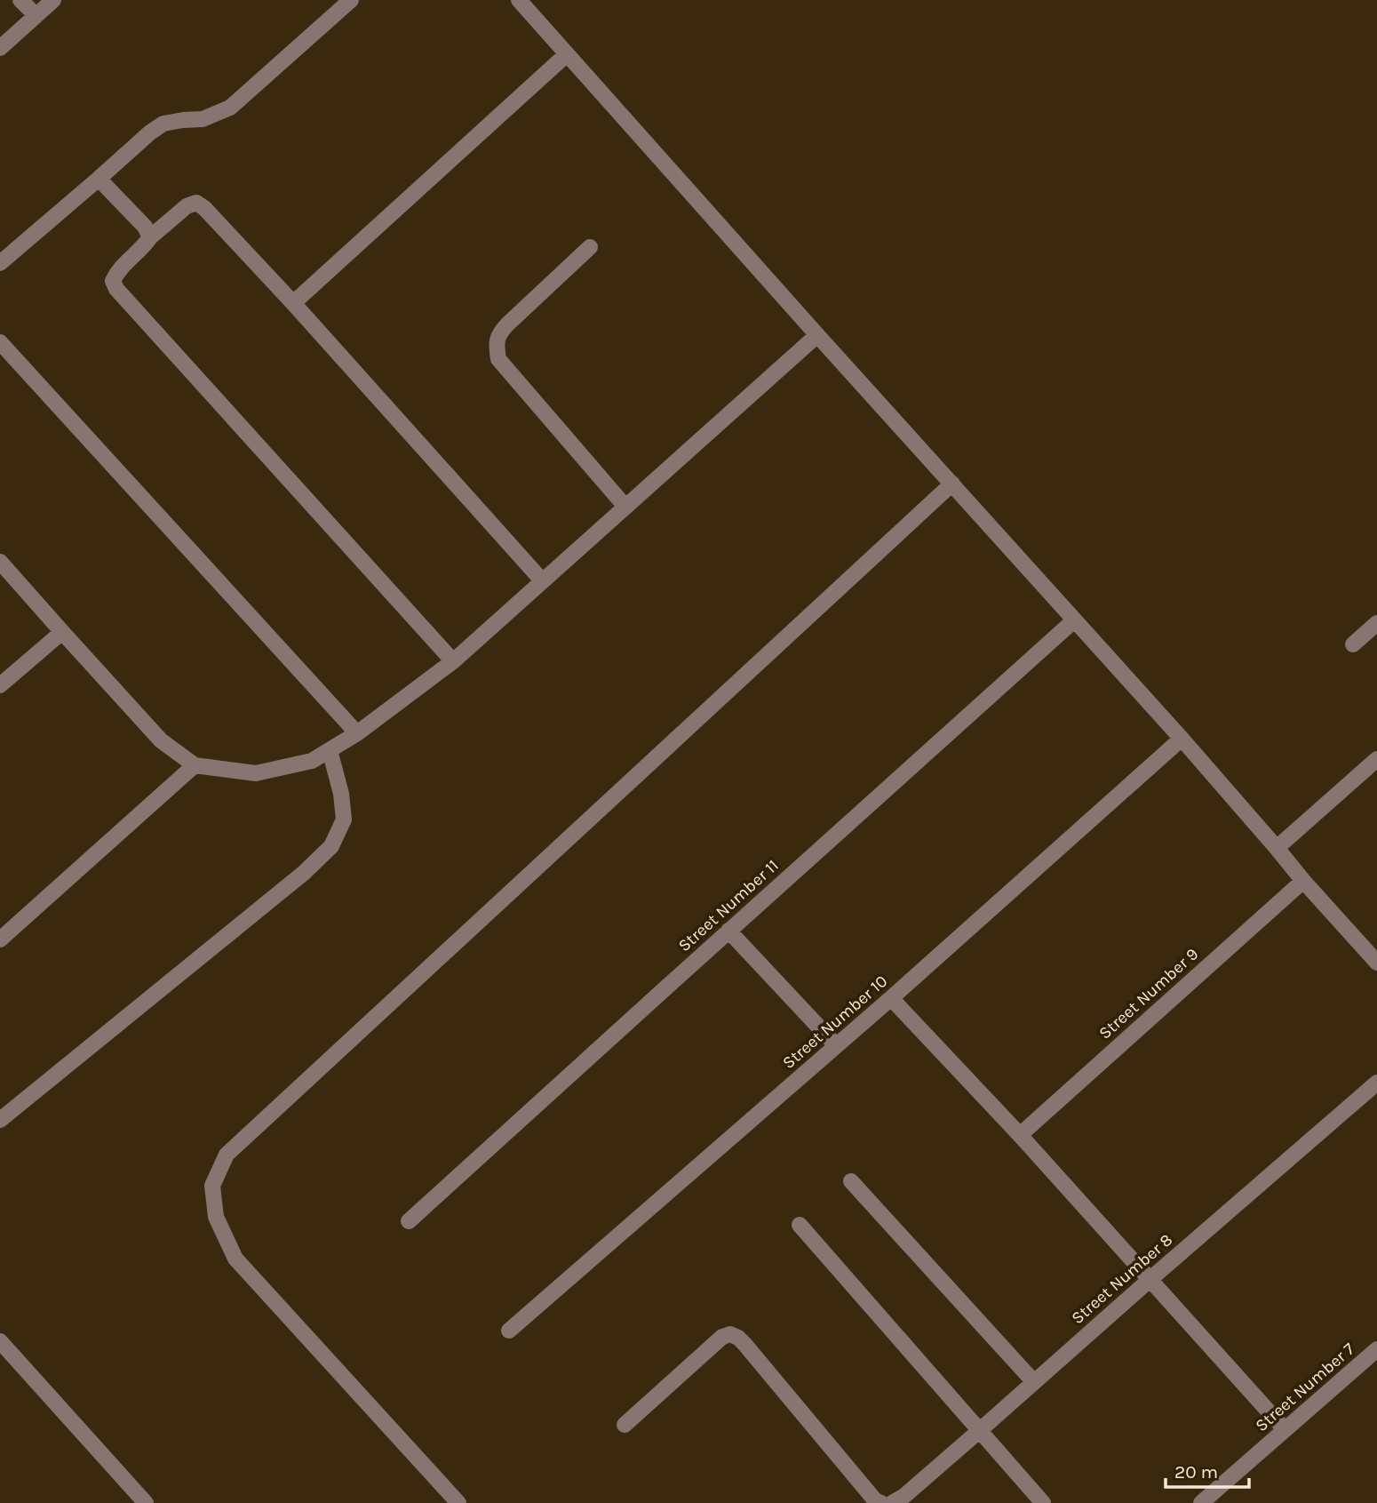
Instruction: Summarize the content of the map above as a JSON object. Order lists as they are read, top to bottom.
{
  "streets": {
    "street": [
      "Street Number 11",
      "Street Number 9",
      "Street Number 10",
      "Street Number 8",
      "Street Number 7"
    ]
  },
  "scale_bar": "20 m"
}
